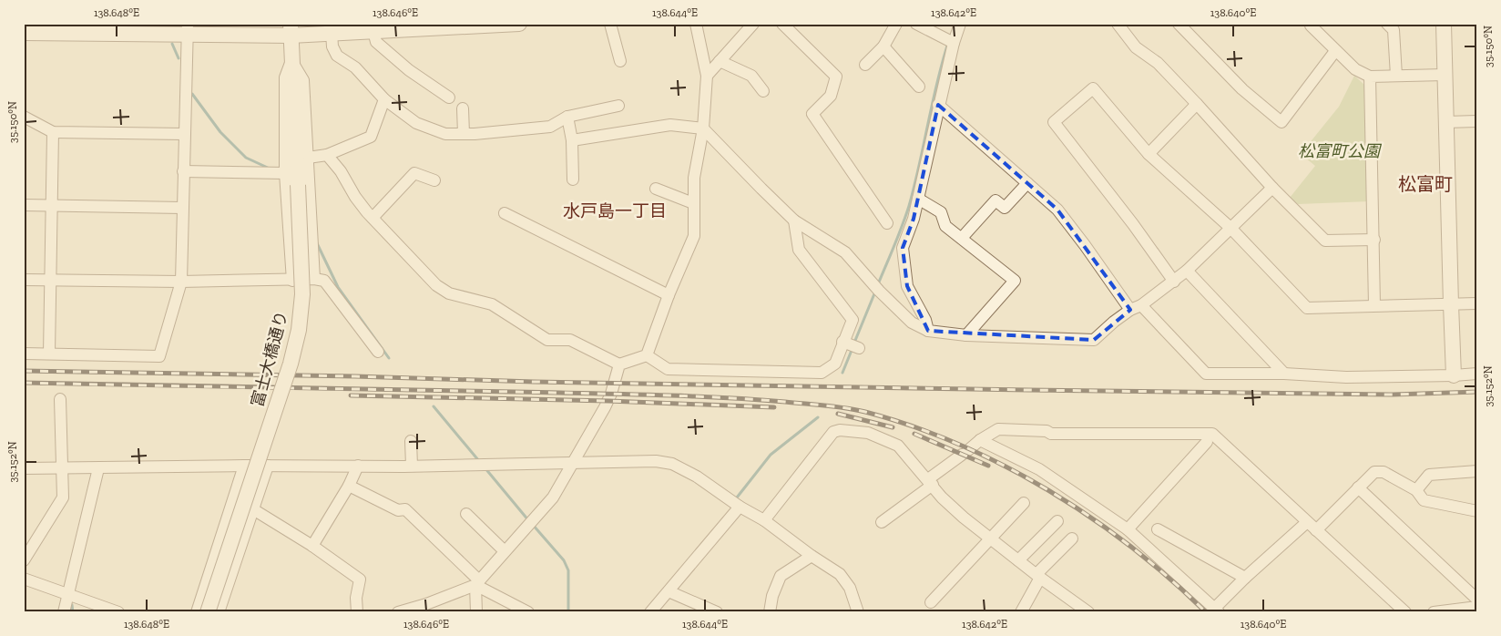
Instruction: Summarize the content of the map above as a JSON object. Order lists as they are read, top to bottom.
{
  "streets": {
    "street": ["富士大橋通り"]
  },
  "districts": ["松富町", "水戸島一丁目"],
  "parks": ["松富町公園"],
  "coordinates": [
    "138.648°E",
    "138.646°E",
    "138.644°E",
    "138.642°E",
    "138.640°E",
    "35.150°N",
    "35.152°N"
  ]
}
